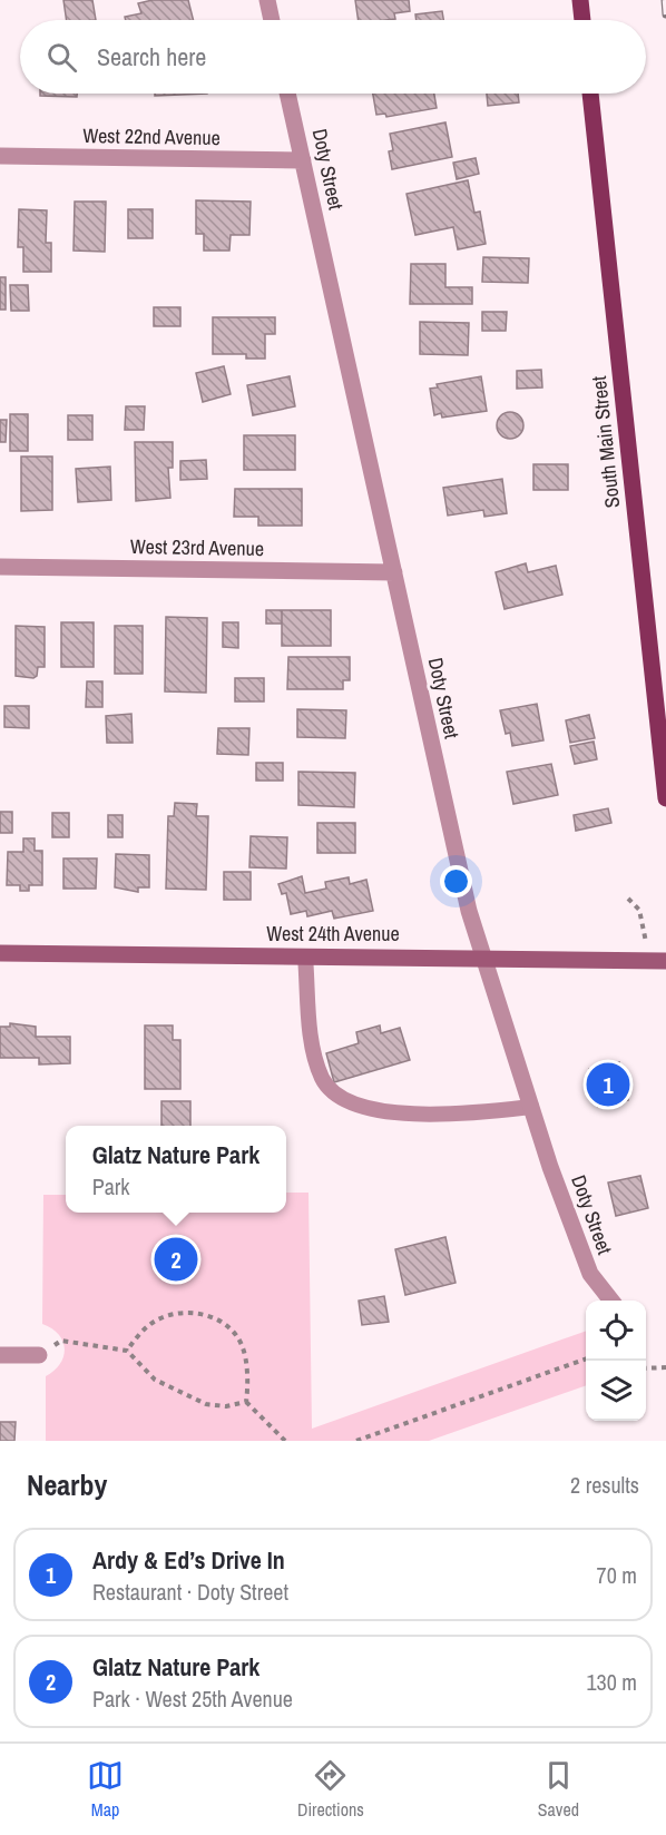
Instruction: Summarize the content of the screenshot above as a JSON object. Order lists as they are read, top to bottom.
{
  "streets": {
    "main road": ["South Main Street"],
    "street": [
      "West 22nd Avenue",
      "Doty Street",
      "West 23rd Avenue",
      "West 24th Avenue"
    ]
  },
  "crossings": [
    ["West 22nd Avenue", "Doty Street"],
    ["Doty Street", "West 23rd Avenue"],
    ["Doty Street", "West 24th Avenue"]
  ],
  "page": {
    "search": "Search here",
    "pins": ["1", "2"],
    "popup": ["Glatz Nature Park", "Park"],
    "heading": ["Nearby", "2 results"],
    "list": [
      {
        "mark": "1",
        "name": "Ardy & Ed’s Drive In",
        "note": "Restaurant · Doty Street",
        "value": "70 m"
      },
      {
        "mark": "2",
        "name": "Glatz Nature Park",
        "note": "Park · West 25th Avenue",
        "value": "130 m"
      }
    ],
    "nav": ["Map", "Directions", "Saved"]
  }
}
